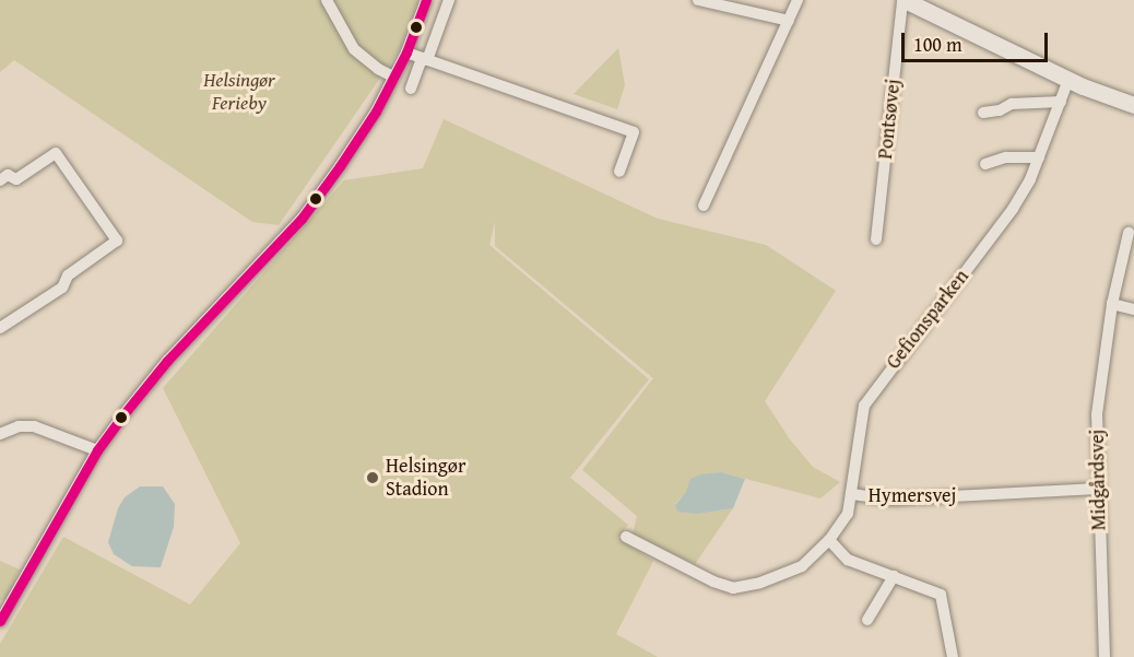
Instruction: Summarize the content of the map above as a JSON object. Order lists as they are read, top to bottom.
{
  "streets": {
    "street": [
      "Pontsøvej",
      "Gefionsparken",
      "Midgårdsvej",
      "Hymersvej"
    ]
  },
  "crossings": [
    ["Gefionsparken", "Hymersvej"],
    ["Midgårdsvej", "Hymersvej"]
  ],
  "parks": ["Helsingør Ferieby"],
  "places": ["Helsingør Stadion"],
  "scale_bar": "100 m"
}
